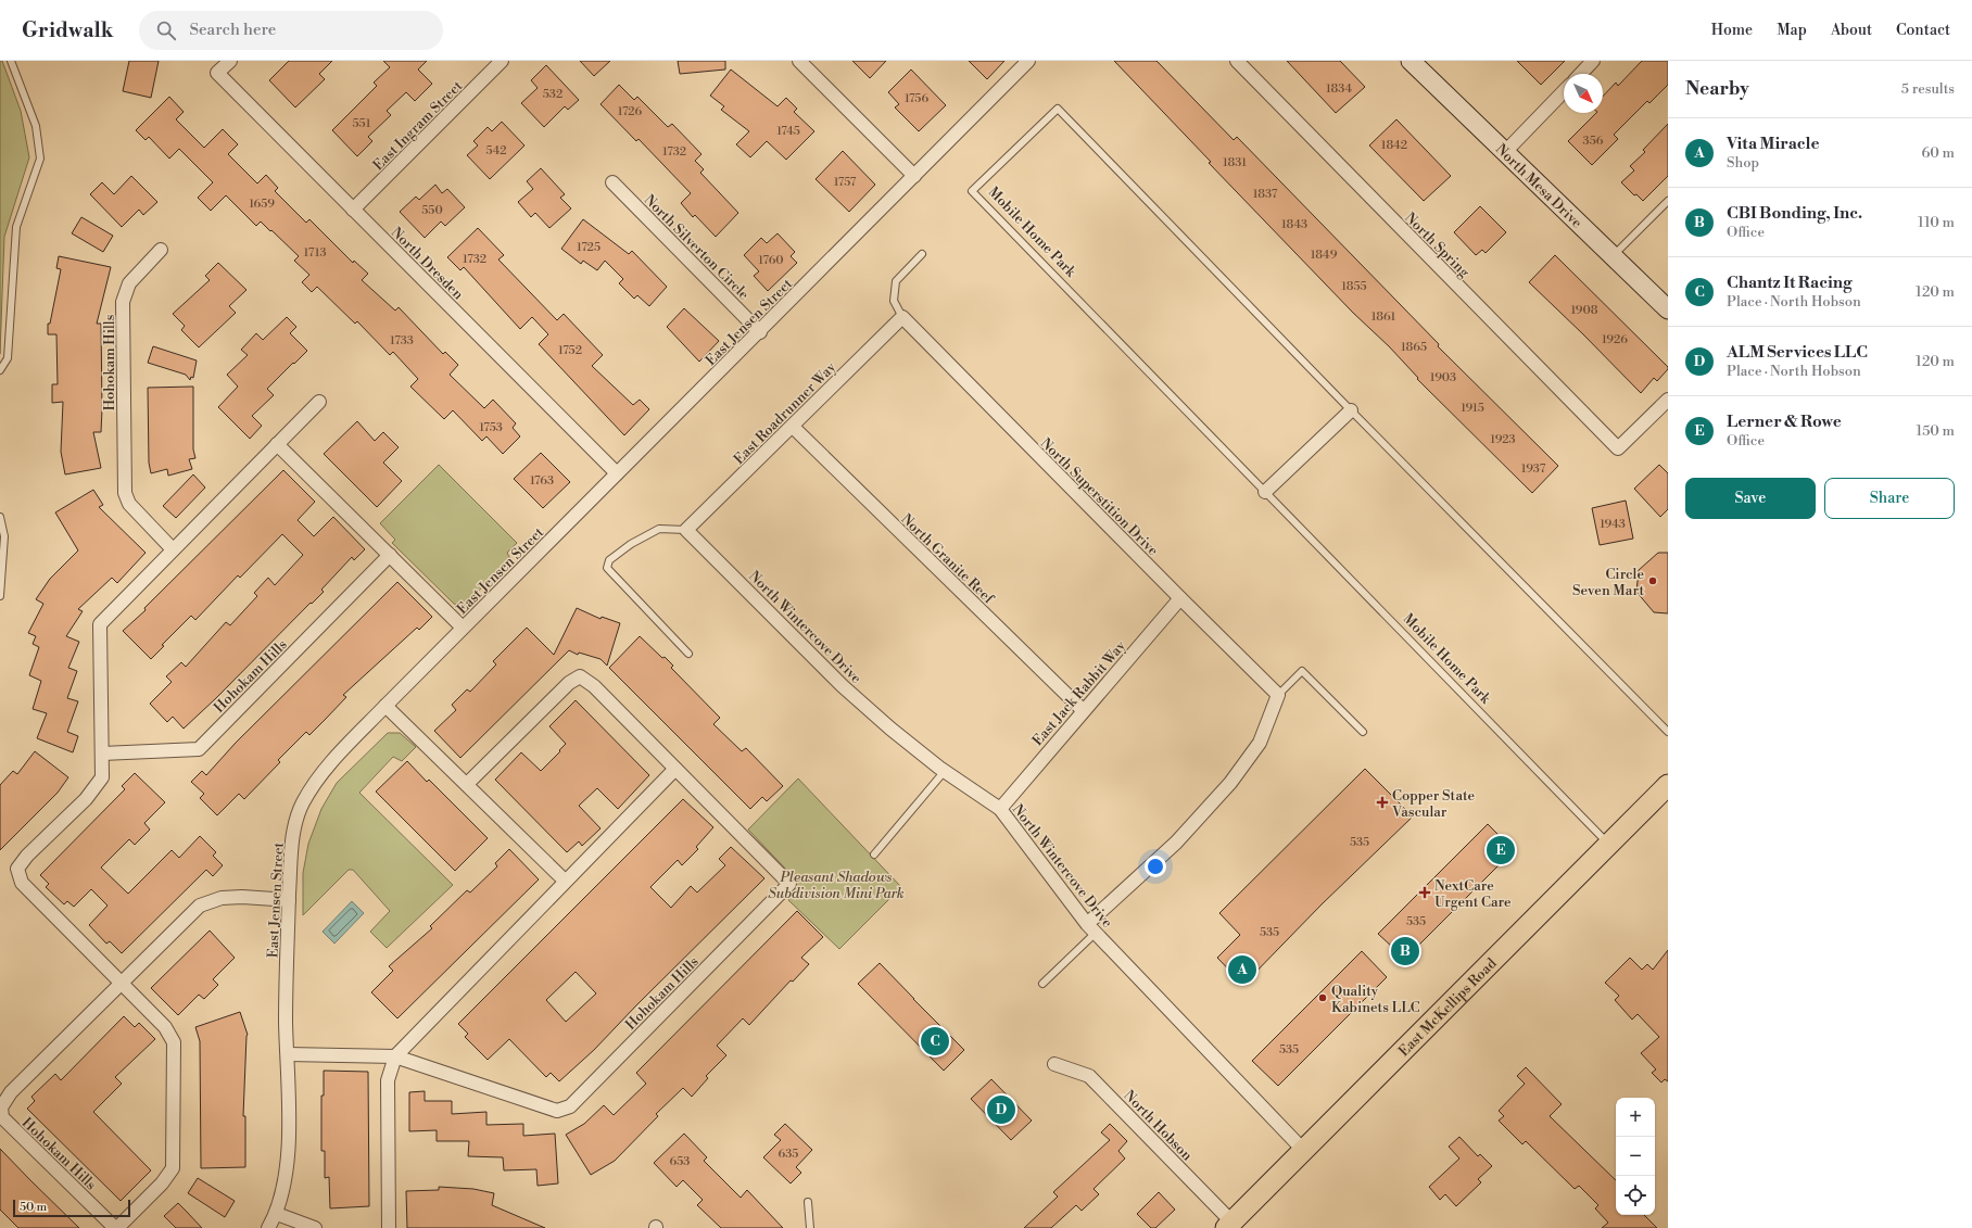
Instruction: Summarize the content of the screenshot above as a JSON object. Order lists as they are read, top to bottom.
{
  "streets": {
    "main road": ["North Mesa Drive", "East McKellips Road"],
    "street": [
      "East Ingram Street",
      "North Spring",
      "North Silverton Circle",
      "North Dresden",
      "East Jensen Street",
      "Hohokam Hills",
      "East Roadrunner Way",
      "North Superstition Drive",
      "North Granite Reef",
      "North Wintercove Drive",
      "East Jack Rabbit Way",
      "North Hobson"
    ],
    "lane": ["Mobile Home Park"]
  },
  "crossings": [
    ["East Ingram Street", "North Dresden"],
    ["Mobile Home Park", "East McKellips Road"],
    ["North Silverton Circle", "East Jensen Street"],
    ["North Dresden", "East Jensen Street"],
    ["East Jensen Street", "Hohokam Hills"],
    ["East Roadrunner Way", "North Superstition Drive"],
    ["East Roadrunner Way", "North Granite Reef"],
    ["East Roadrunner Way", "North Wintercove Drive"],
    ["North Superstition Drive", "East Jack Rabbit Way"],
    ["North Granite Reef", "East Jack Rabbit Way"],
    ["North Wintercove Drive", "East Jack Rabbit Way"],
    ["North Wintercove Drive", "East McKellips Road"],
    ["East McKellips Road", "North Hobson"]
  ],
  "parks": ["Pleasant Shadows Subdivision Mini Park"],
  "places": {
    "other": ["Circle Seven Mart", "Quality Kabinets LLC"],
    "health": ["Copper State Vascular", "NextCare Urgent Care"]
  },
  "house_numbers": [
    "1834",
    "532",
    "1756",
    "1726",
    "551",
    "1745",
    "356",
    "1842",
    "542",
    "1732",
    "1831",
    "1757",
    "1837",
    "1659",
    "550",
    "1843",
    "1725",
    "1713",
    "1849",
    "1732",
    "1760",
    "1855",
    "1908",
    "1861",
    "1926",
    "1733",
    "1865",
    "1752",
    "1903",
    "1915",
    "1753",
    "1923",
    "1937",
    "1763",
    "1943",
    "535",
    "535",
    "535",
    "535",
    "635",
    "653"
  ],
  "scale_bar": "50 m",
  "north": "bottom right",
  "page": {
    "header": "Gridwalk",
    "search": "Search here",
    "nav": [
      "Home",
      "Map",
      "About",
      "Contact"
    ],
    "heading": ["Nearby", "5 results"],
    "list": [
      {
        "mark": "A",
        "name": "Vita Miracle",
        "note": "Shop",
        "value": "60 m"
      },
      {
        "mark": "B",
        "name": "CBI Bonding, Inc.",
        "note": "Office",
        "value": "110 m"
      },
      {
        "mark": "C",
        "name": "Chantz It Racing",
        "note": "Place · North Hobson",
        "value": "120 m"
      },
      {
        "mark": "D",
        "name": "ALM Services LLC",
        "note": "Place · North Hobson",
        "value": "120 m"
      },
      {
        "mark": "E",
        "name": "Lerner & Rowe",
        "note": "Office",
        "value": "150 m"
      }
    ],
    "buttons": ["Save", "Share"],
    "pins": [
      "E",
      "B",
      "A",
      "C",
      "D"
    ],
    "map_buttons": ["+", "−"],
    "scale": "50 m"
  }
}
